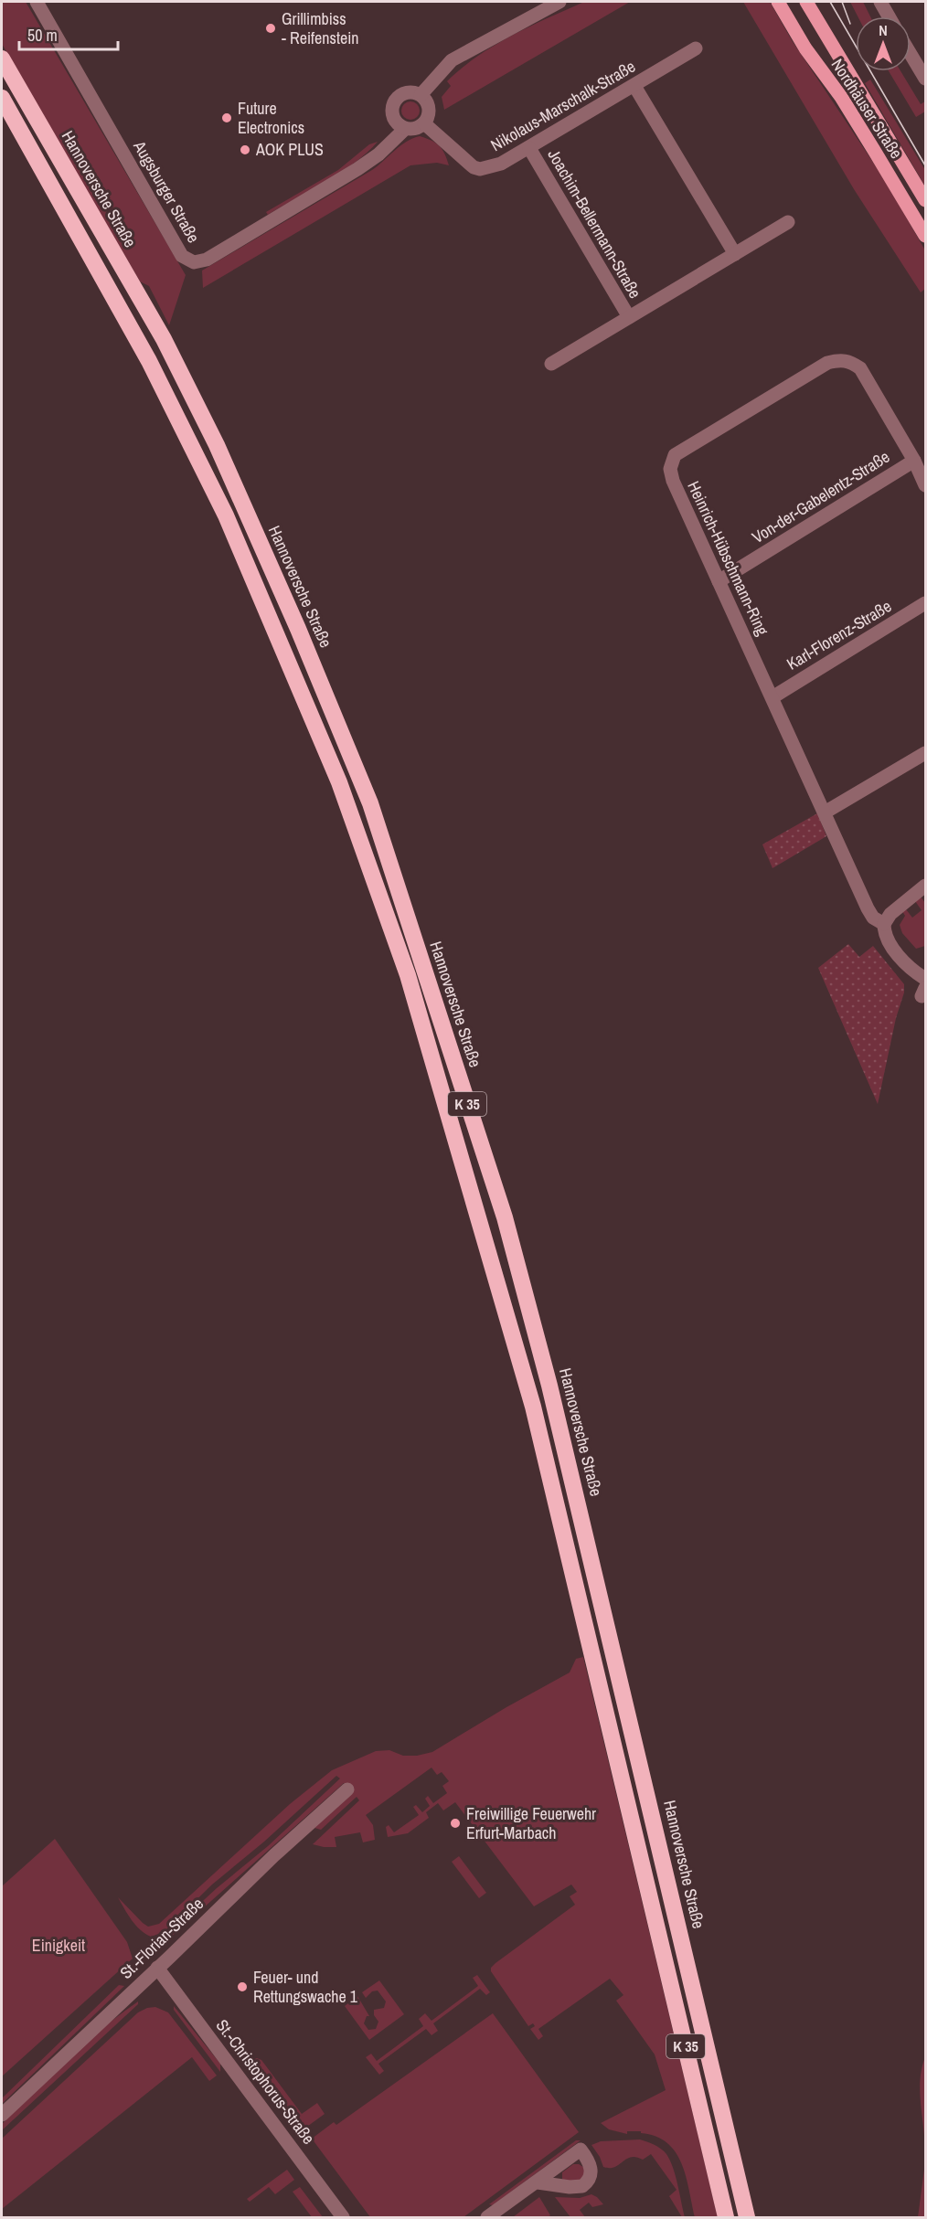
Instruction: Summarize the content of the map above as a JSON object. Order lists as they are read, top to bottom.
{
  "streets": {
    "highway": ["Hannoversche Straße", "K 35"],
    "main road": ["Nordhäuser Straße"],
    "street": [
      "Nikolaus-Marschalk-Straße",
      "Augsburger Straße",
      "Joachim-Bellermann-Straße",
      "Von-der-Gabelentz-Straße",
      "Heinrich-Hübschmann-Ring",
      "Karl-Florenz-Straße",
      "St.-Florian-Straße",
      "St.-Christophorus-Straße"
    ]
  },
  "crossings": [
    ["Nikolaus-Marschalk-Straße", "Augsburger Straße"],
    ["Nikolaus-Marschalk-Straße", "Joachim-Bellermann-Straße"],
    ["Von-der-Gabelentz-Straße", "Heinrich-Hübschmann-Ring"],
    ["Heinrich-Hübschmann-Ring", "Karl-Florenz-Straße"],
    ["St.-Florian-Straße", "St.-Christophorus-Straße"]
  ],
  "parks": ["Einigkeit"],
  "places": [
    "Grillimbiss - Reifenstein",
    "Future Electronics",
    "AOK PLUS",
    "Freiwillige Feuerwehr Erfurt-Marbach",
    "Feuer- und Rettungswache 1"
  ],
  "scale_bar": "50 m",
  "north": "top"
}
